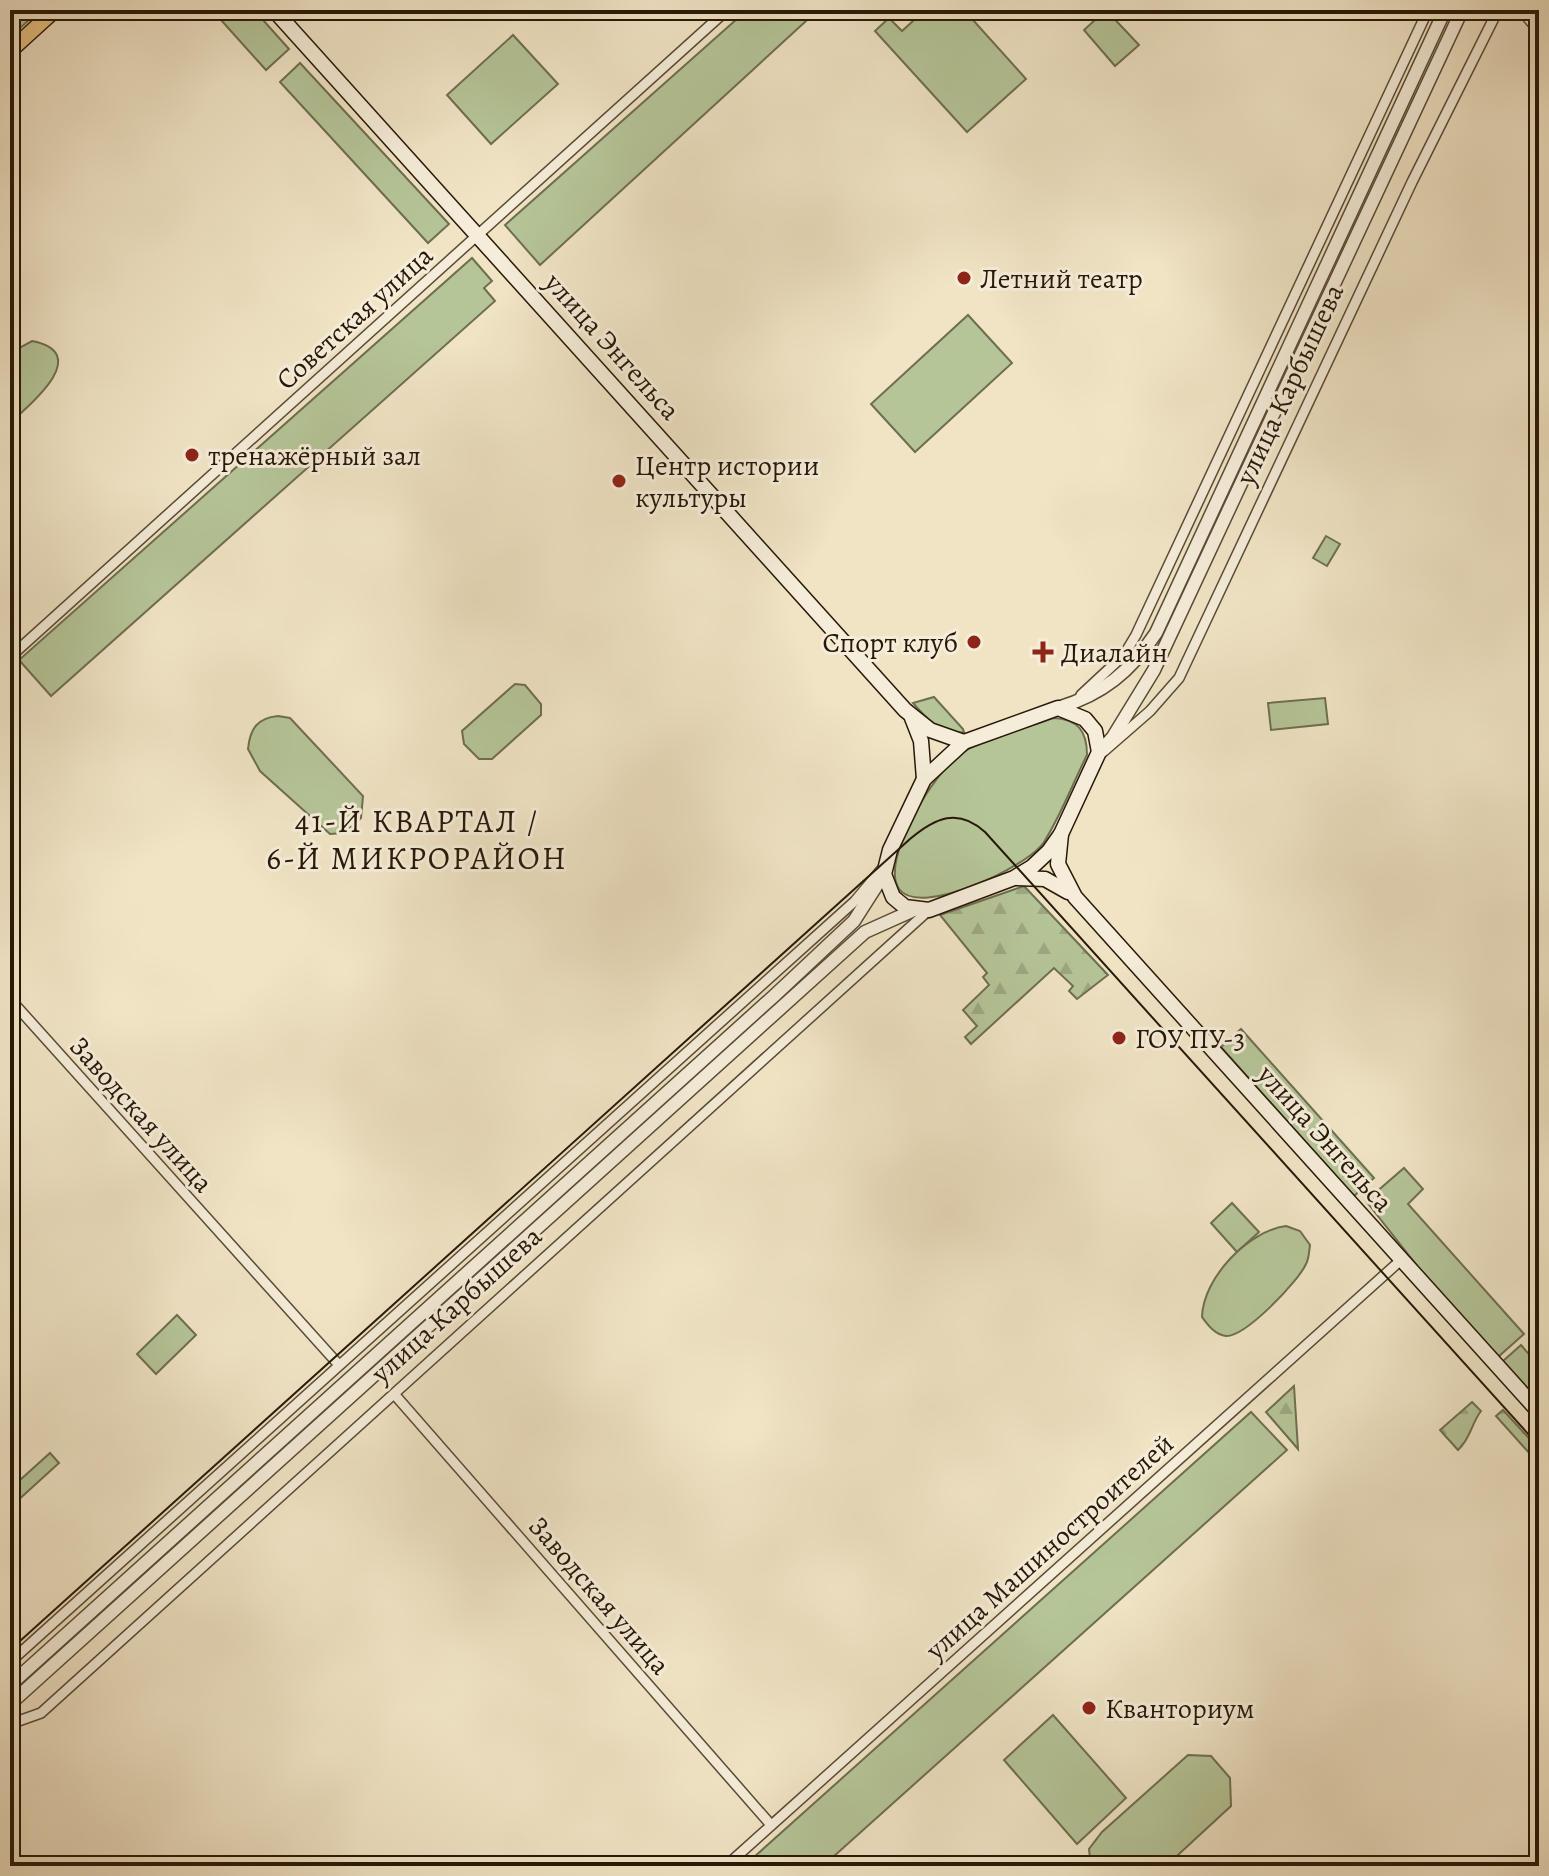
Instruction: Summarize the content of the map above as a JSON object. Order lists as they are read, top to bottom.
{
  "streets": {
    "main road": ["улица Энгельса", "улица Карбышева"],
    "street": ["Советская улица", "Заводская улица", "улица Машиностроителей"]
  },
  "crossings": [
    ["Советская улица", "улица Энгельса"],
    ["улица Энгельса", "улица Карбышева"],
    ["улица Энгельса", "улица Машиностроителей"],
    ["улица Карбышева", "Заводская улица"],
    ["Заводская улица", "улица Машиностроителей"]
  ],
  "districts": ["41-Й КВАРТАЛ / 6-Й МИКРОРАЙОН"],
  "places": {
    "other": [
      "Летний театр",
      "тренажёрный зал",
      "Центр истории культуры",
      "Спорт клуб",
      "ГОУ ПУ-3",
      "Кванториум"
    ],
    "health": ["Диалайн"]
  }
}
